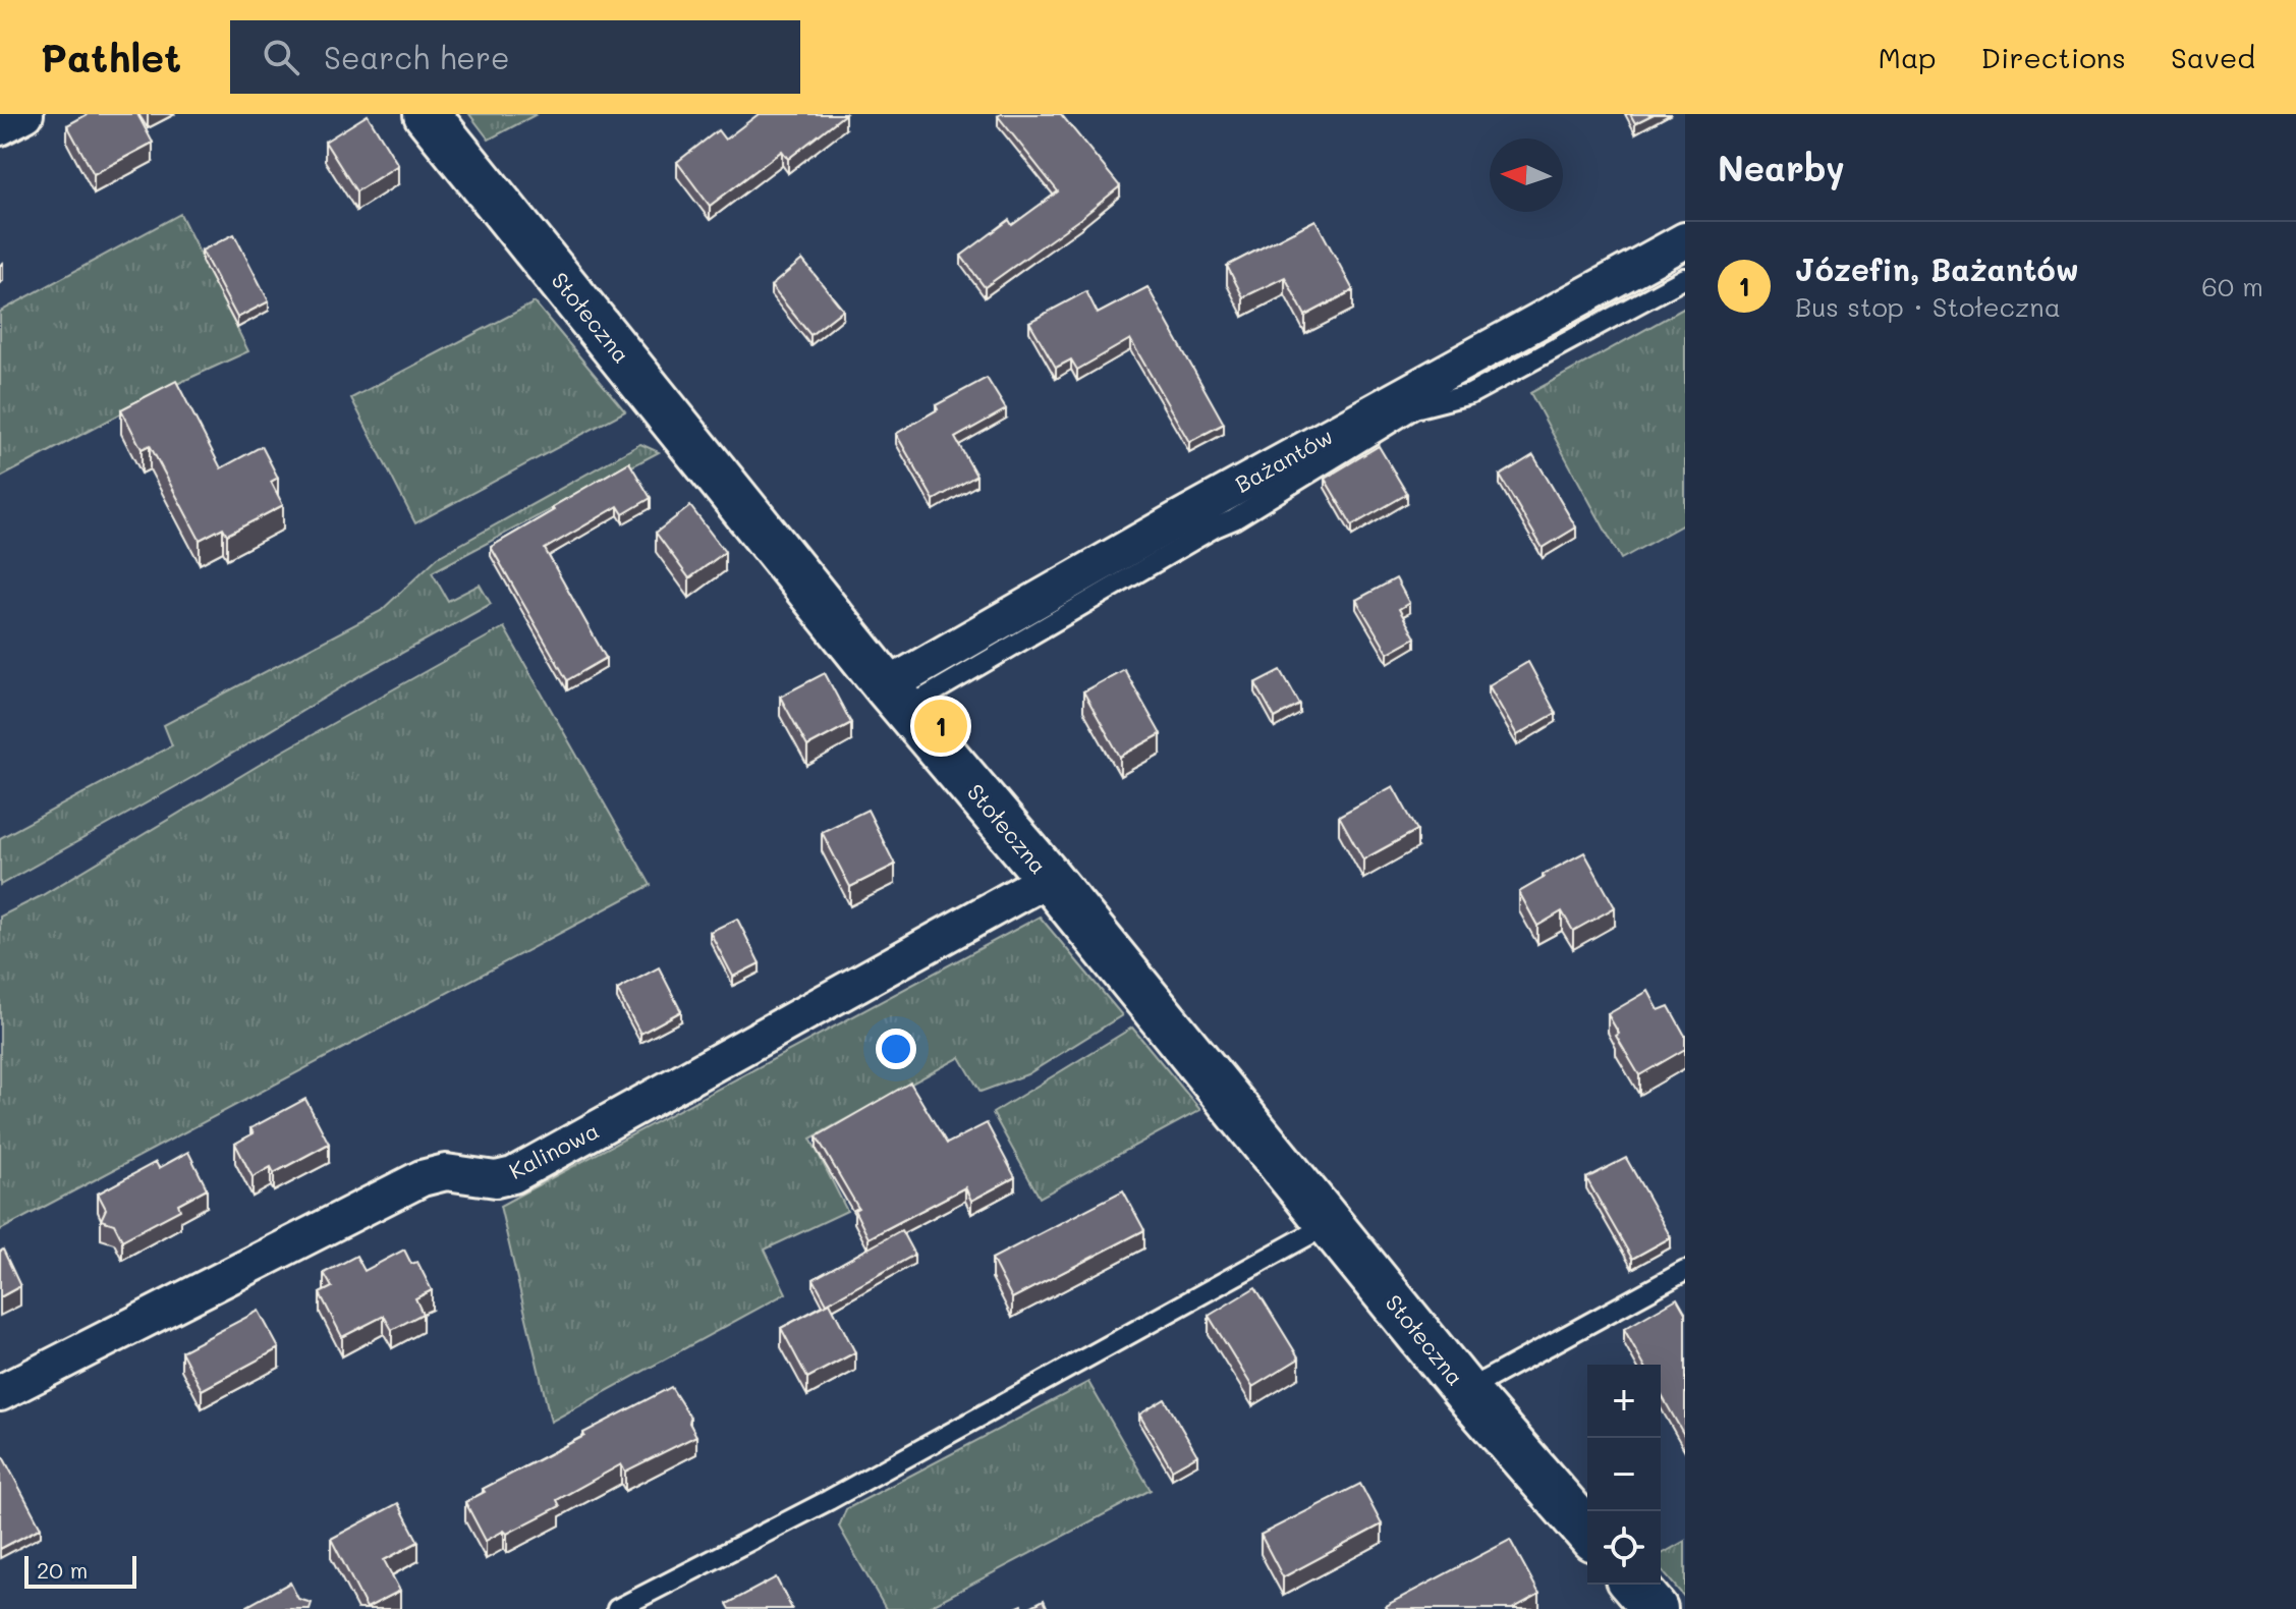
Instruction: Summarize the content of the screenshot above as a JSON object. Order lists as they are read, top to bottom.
{
  "streets": {
    "street": ["Stołeczna", "Bażantów", "Kalinowa"]
  },
  "crossings": [
    ["Stołeczna", "Bażantów"],
    ["Stołeczna", "Kalinowa"]
  ],
  "scale_bar": "20 m",
  "north": "left",
  "page": {
    "header": "Pathlet",
    "search": "Search here",
    "nav": ["Map", "Directions", "Saved"],
    "heading": "Nearby",
    "list": [
      {
        "mark": "1",
        "name": "Józefin, Bażantów",
        "note": "Bus stop · Stołeczna",
        "value": "60 m"
      }
    ],
    "pins": "1",
    "map_buttons": ["+", "−"],
    "scale": "20 m"
  }
}
